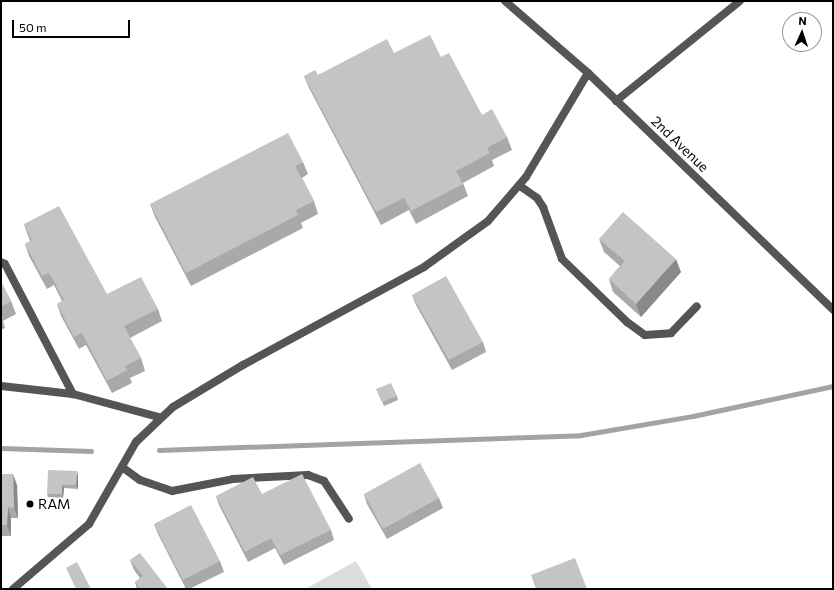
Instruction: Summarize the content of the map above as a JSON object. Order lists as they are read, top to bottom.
{
  "streets": {
    "street": ["2nd Avenue"]
  },
  "places": ["RAM"],
  "scale_bar": "50 m",
  "north": "top"
}
